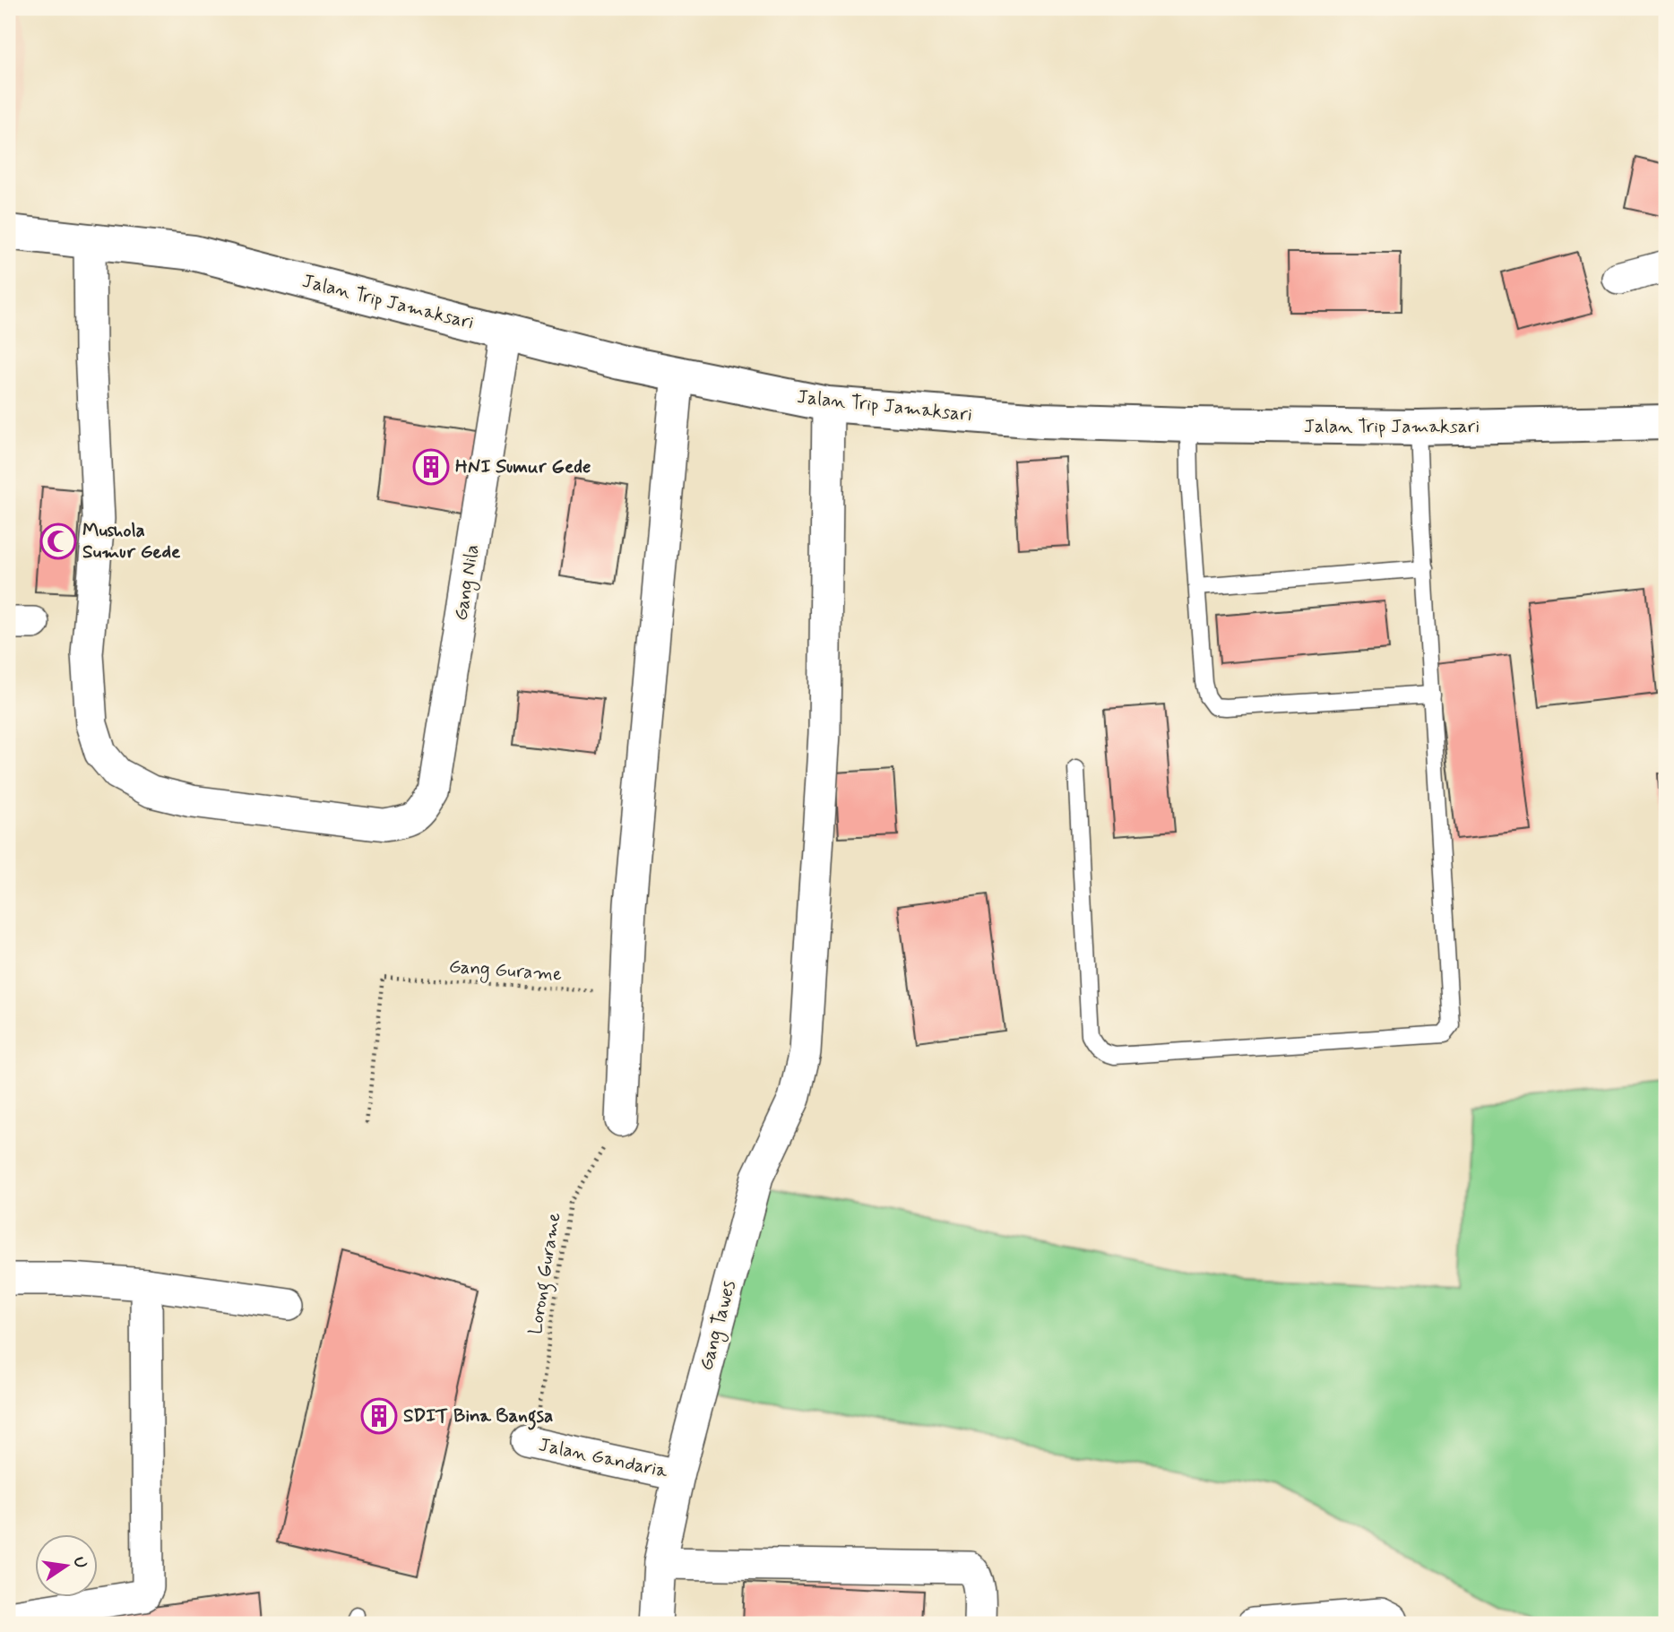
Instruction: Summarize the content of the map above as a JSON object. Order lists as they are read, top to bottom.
{
  "streets": {
    "main road": ["Jalan Trip Jamaksari"],
    "street": ["Gang Nila", "Gang Tawes", "Jalan Gandaria"],
    "path": ["Gang Gurame", "Lorong Gurame"]
  },
  "crossings": [
    ["Jalan Trip Jamaksari", "Gang Nila"],
    ["Jalan Trip Jamaksari", "Gang Tawes"],
    ["Lorong Gurame", "Jalan Gandaria"],
    ["Gang Tawes", "Jalan Gandaria"]
  ],
  "places": {
    "building": ["HNI Sumur Gede", "SDIT Bina Bangsa"],
    "mosque": ["Mushola Sumur Gede"]
  },
  "north": "right"
}
